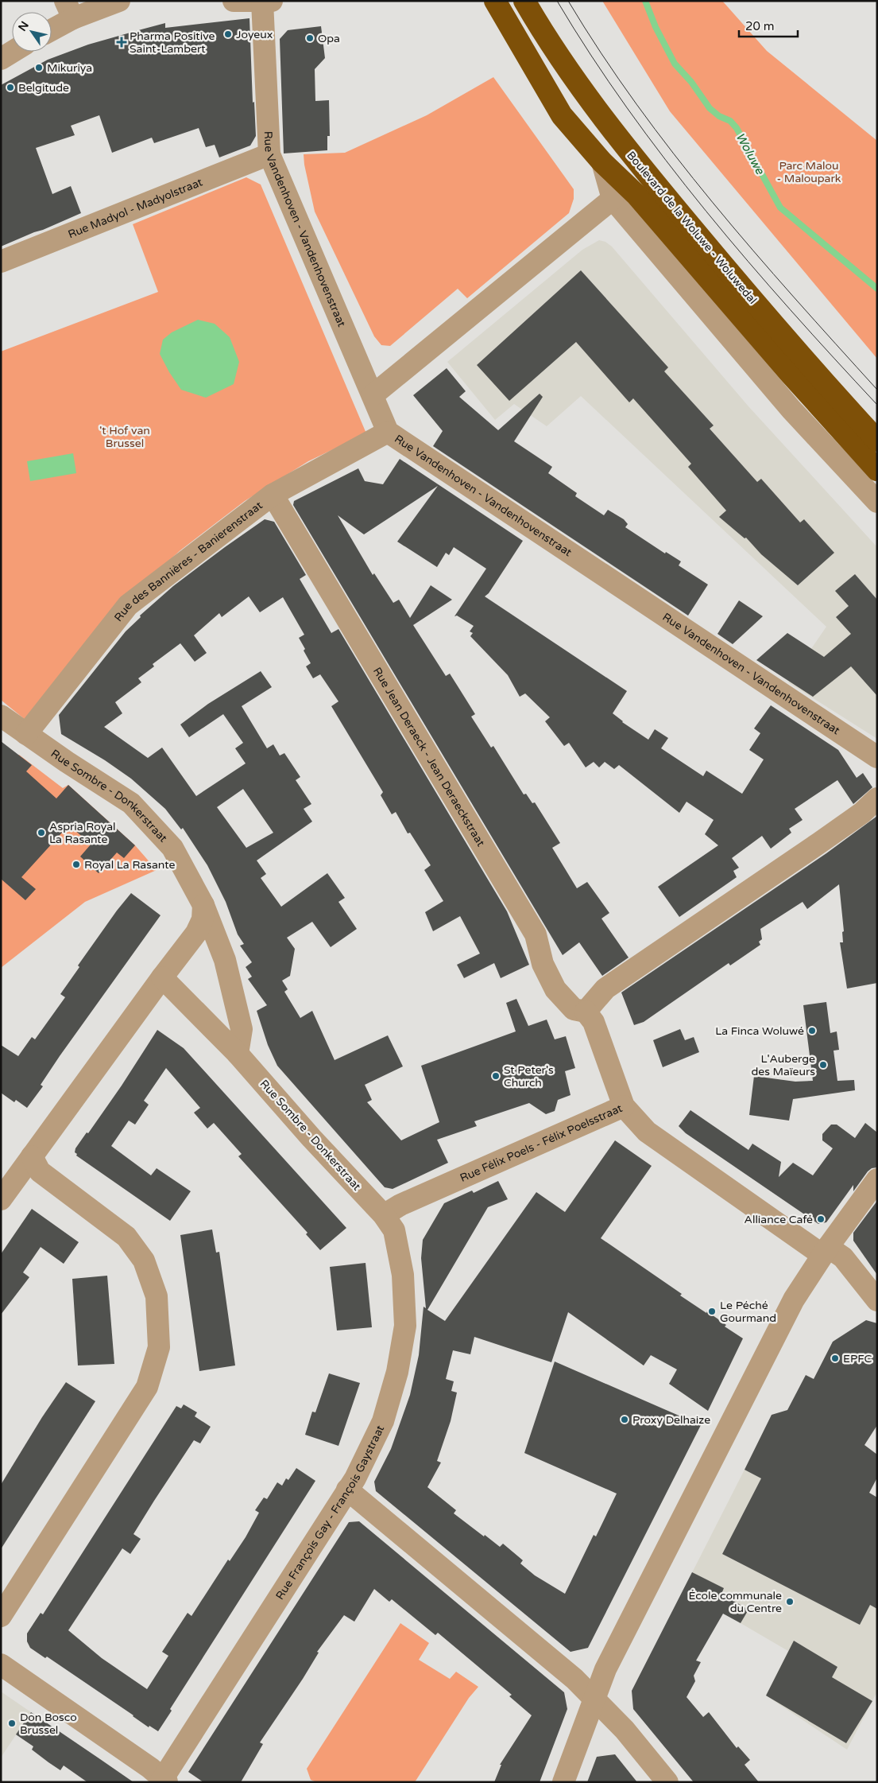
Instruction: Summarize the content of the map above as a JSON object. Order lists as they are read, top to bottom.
{
  "streets": {
    "highway": ["Boulevard de la Woluwe - Woluwedal"],
    "street": [
      "Rue Madyol - Madyolstraat",
      "Rue Vandenhoven - Vandenhovenstraat",
      "Rue des Bannières - Banierenstraat",
      "Rue Jean Deraeck - Jean Deraeckstraat",
      "Rue Sombre - Donkerstraat",
      "Rue Félix Poels - Félix Poelsstraat",
      "Rue François Gay - François Gaystraat"
    ]
  },
  "crossings": [
    ["Rue Madyol - Madyolstraat", "Rue Vandenhoven - Vandenhovenstraat"],
    ["Rue Vandenhoven - Vandenhovenstraat", "Rue des Bannières - Banierenstraat"],
    ["Rue des Bannières - Banierenstraat", "Rue Jean Deraeck - Jean Deraeckstraat"],
    ["Rue des Bannières - Banierenstraat", "Rue Sombre - Donkerstraat"],
    ["Rue Sombre - Donkerstraat", "Rue Félix Poels - Félix Poelsstraat"],
    ["Rue Sombre - Donkerstraat", "Rue François Gay - François Gaystraat"],
    ["Rue Félix Poels - Félix Poelsstraat", "Rue François Gay - François Gaystraat"]
  ],
  "water": ["Woluwe"],
  "parks": ["Parc Malou - Maloupark", "'t Hof van Brussel"],
  "places": {
    "other": [
      "Joyeux",
      "Opa",
      "Mikuriya",
      "Belgitude",
      "Aspria Royal La Rasante",
      "Royal La Rasante",
      "La Finca Woluwé",
      "L'Auberge des Maïeurs",
      "St Peter's Church",
      "Alliance Café",
      "Le Péché Gourmand",
      "EPFC",
      "Proxy Delhaize",
      "École communale du Centre",
      "Don Bosco Brussel"
    ],
    "health": ["Pharma Positive Saint-Lambert"]
  },
  "scale_bar": "20 m",
  "north": "top left"
}
